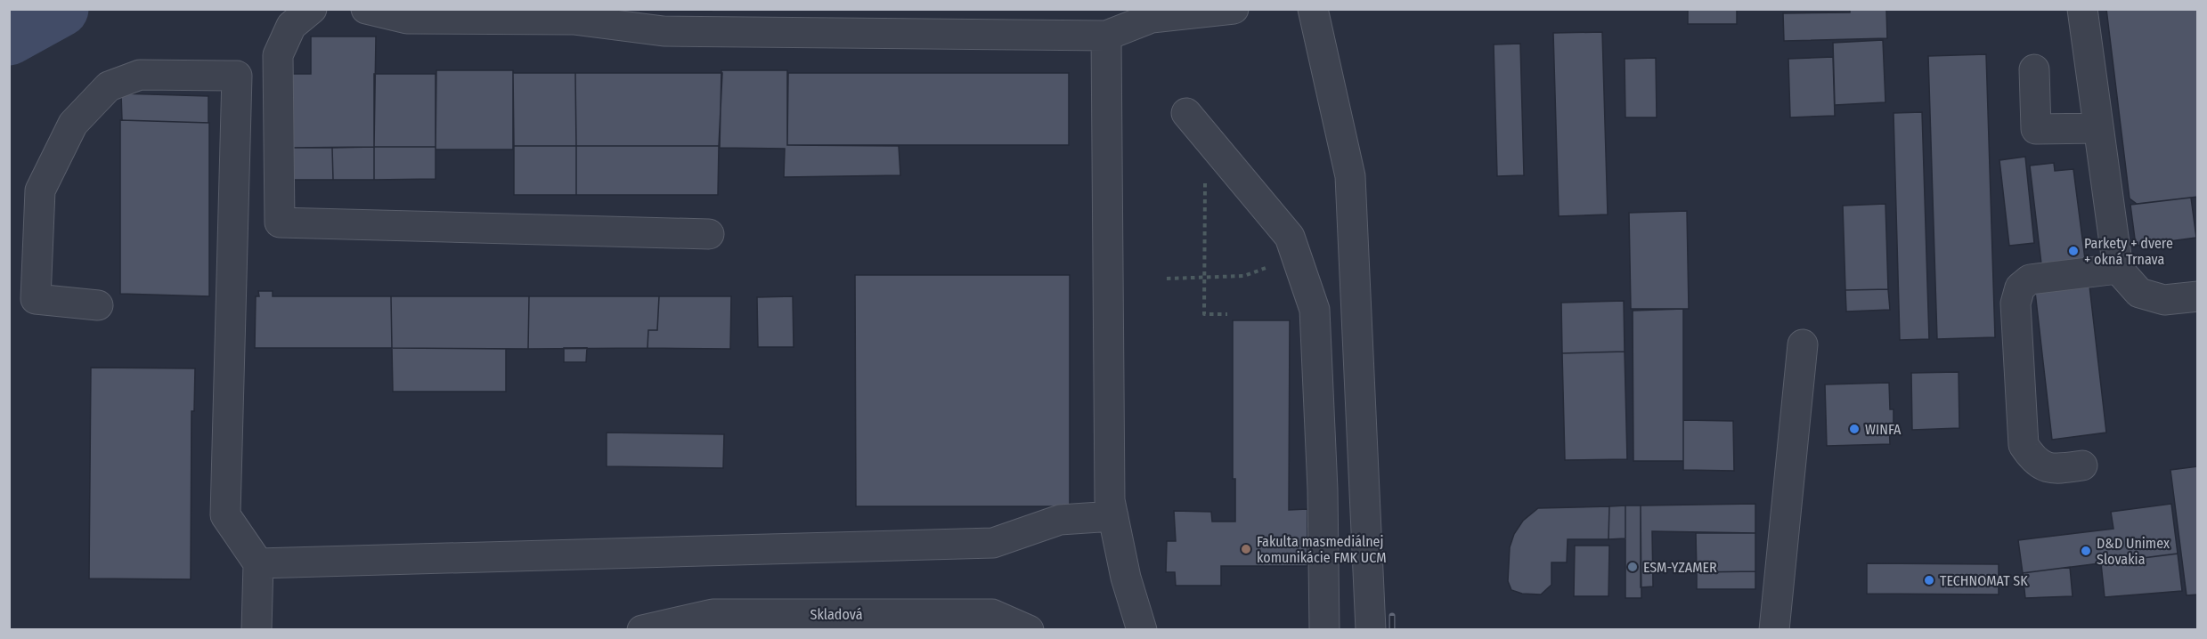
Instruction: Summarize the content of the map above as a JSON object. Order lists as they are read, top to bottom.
{
  "streets": {
    "street": ["Skladová"]
  },
  "places": [
    "Parkety + dvere + okná Trnava",
    "WINFA",
    "Fakulta masmediálnej komunikácie FMK UCM",
    "D&D Unimex Slovakia",
    "ESM-YZAMER",
    "TECHNOMAT SK"
  ]
}
